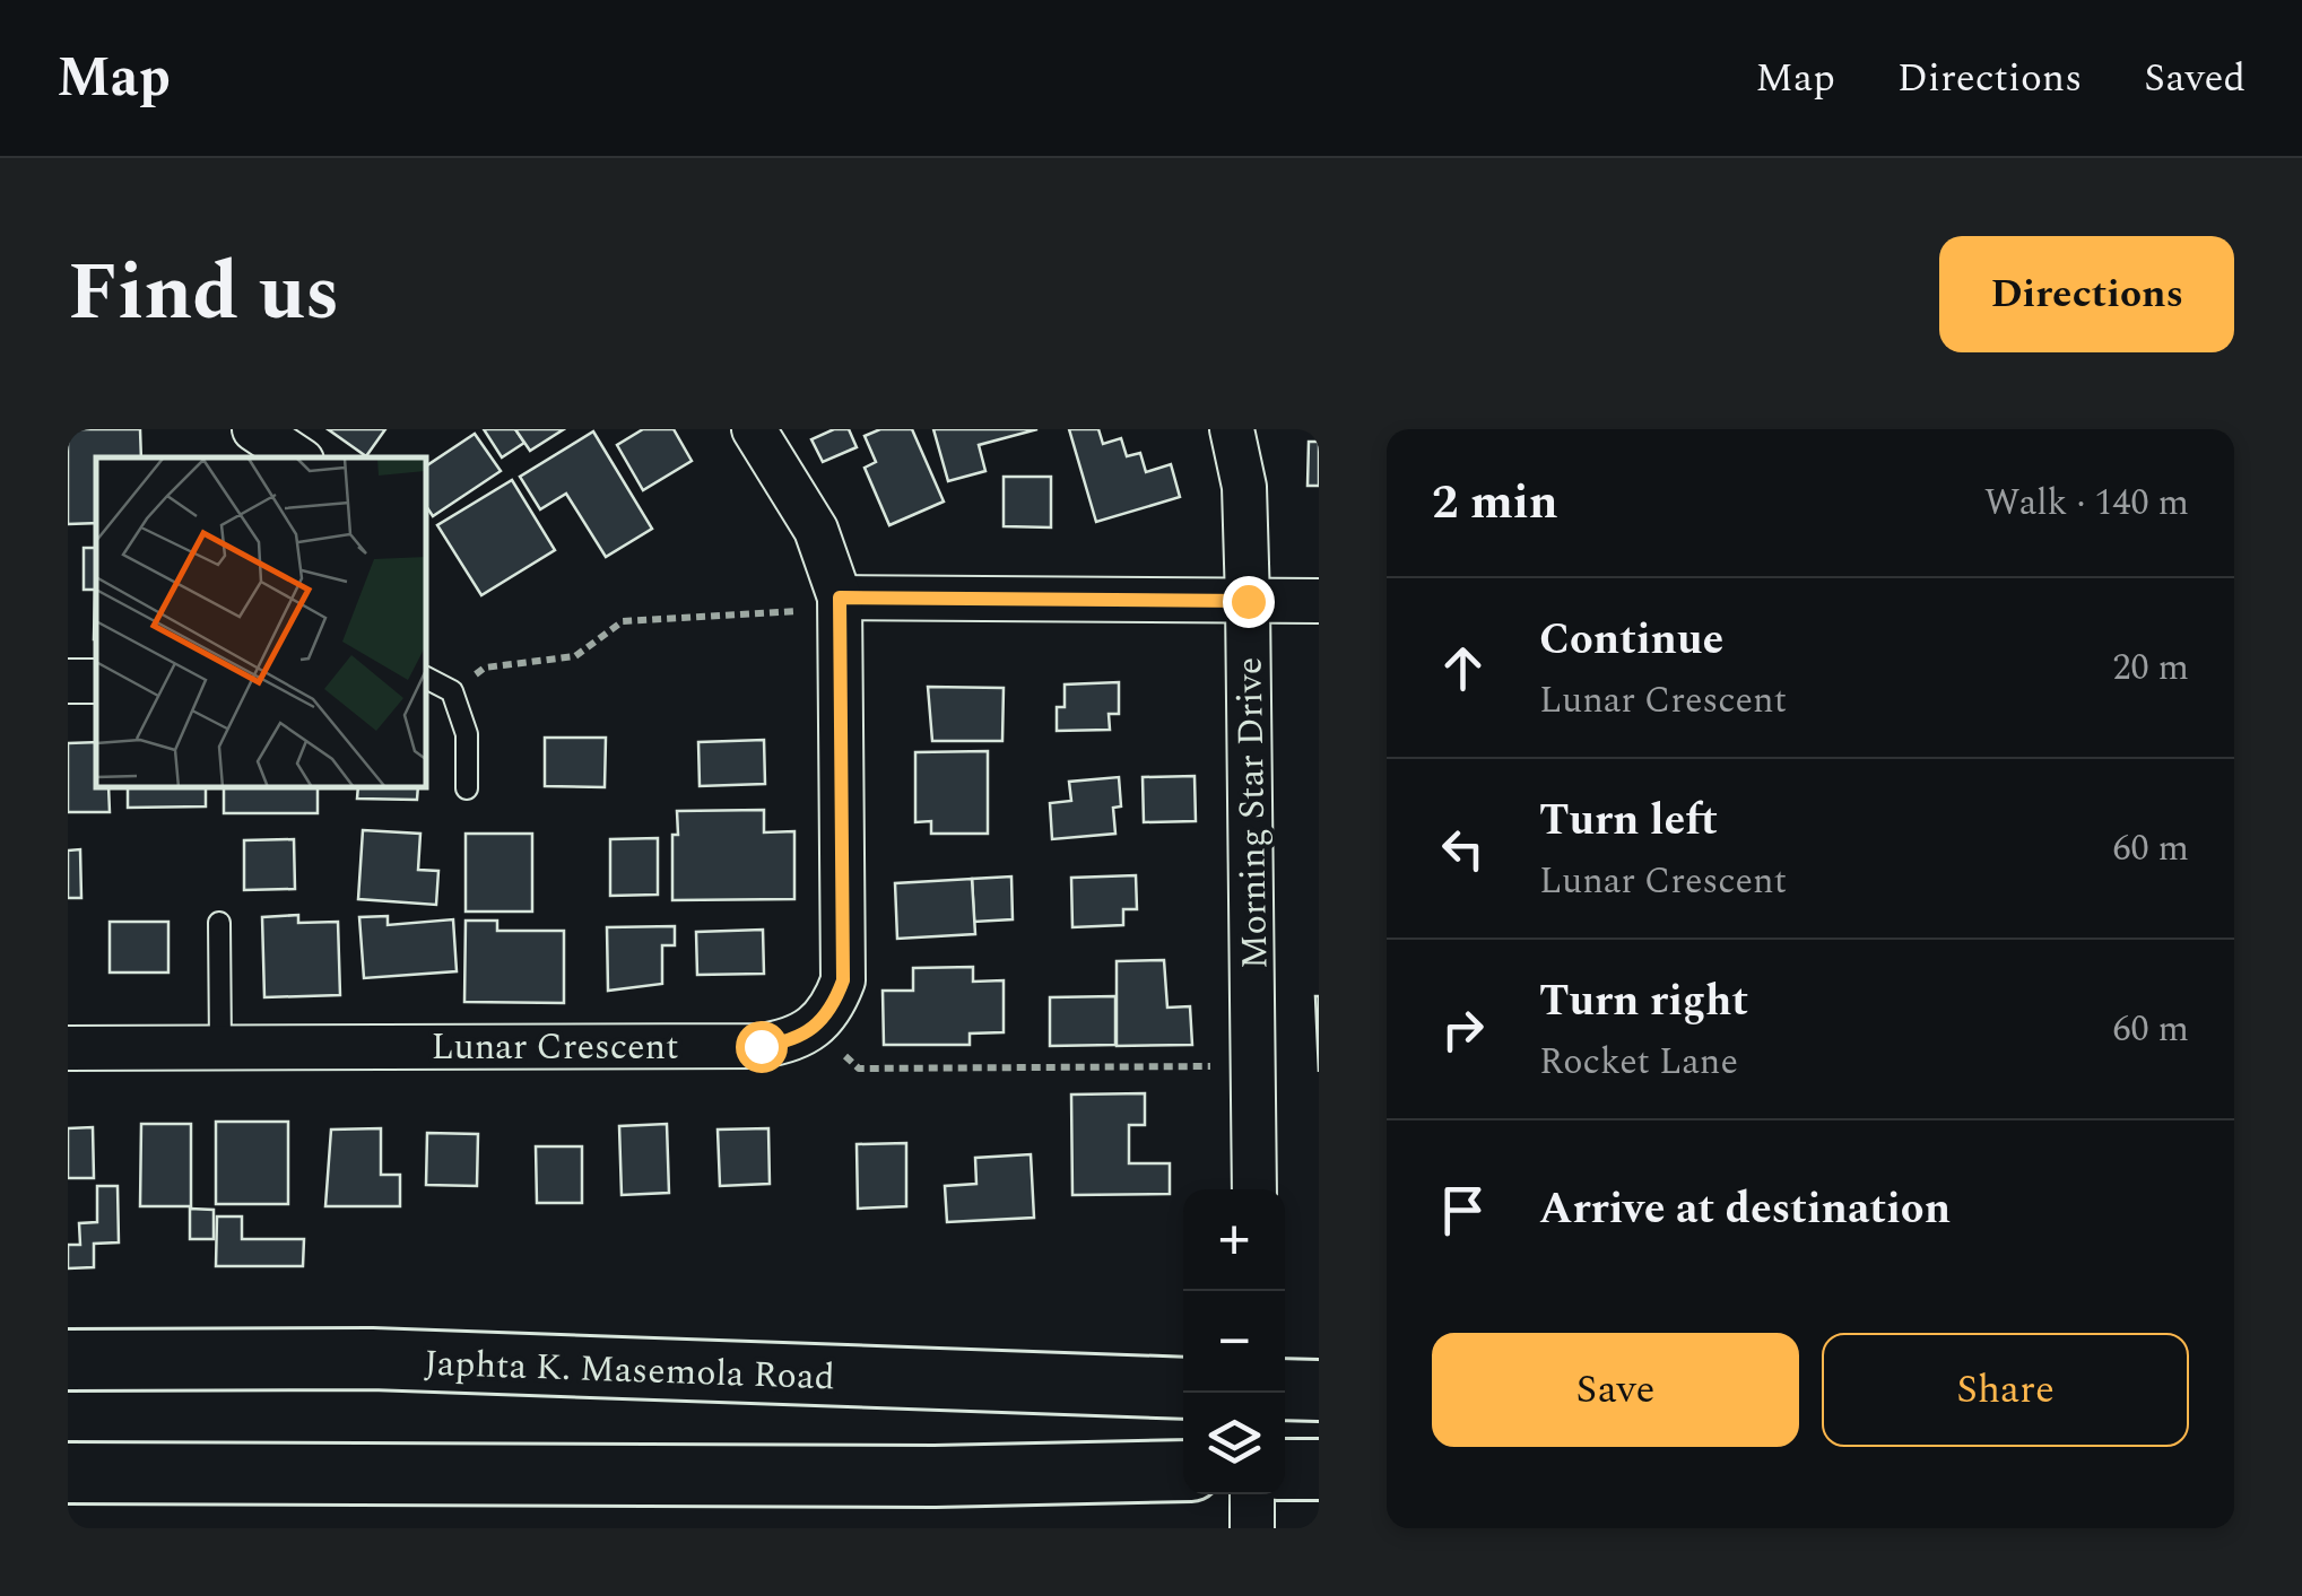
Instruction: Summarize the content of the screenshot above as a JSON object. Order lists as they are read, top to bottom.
{
  "streets": {
    "main road": ["Japhta K. Masemola Road"],
    "street": ["Morning Star Drive", "Lunar Crescent"]
  },
  "page": {
    "header": "Map",
    "nav": ["Map", "Directions", "Saved"],
    "title": "Find us",
    "buttons": [
      "Directions",
      ["Save", "Share"]
    ],
    "heading": ["2 min", "Walk · 140 m"],
    "list": [
      ["Continue", "Lunar Crescent", "20 m"],
      ["Turn left", "Lunar Crescent", "60 m"],
      ["Turn right", "Rocket Lane", "60 m"],
      "Arrive at destination"
    ],
    "map_buttons": ["+", "−"]
  }
}
